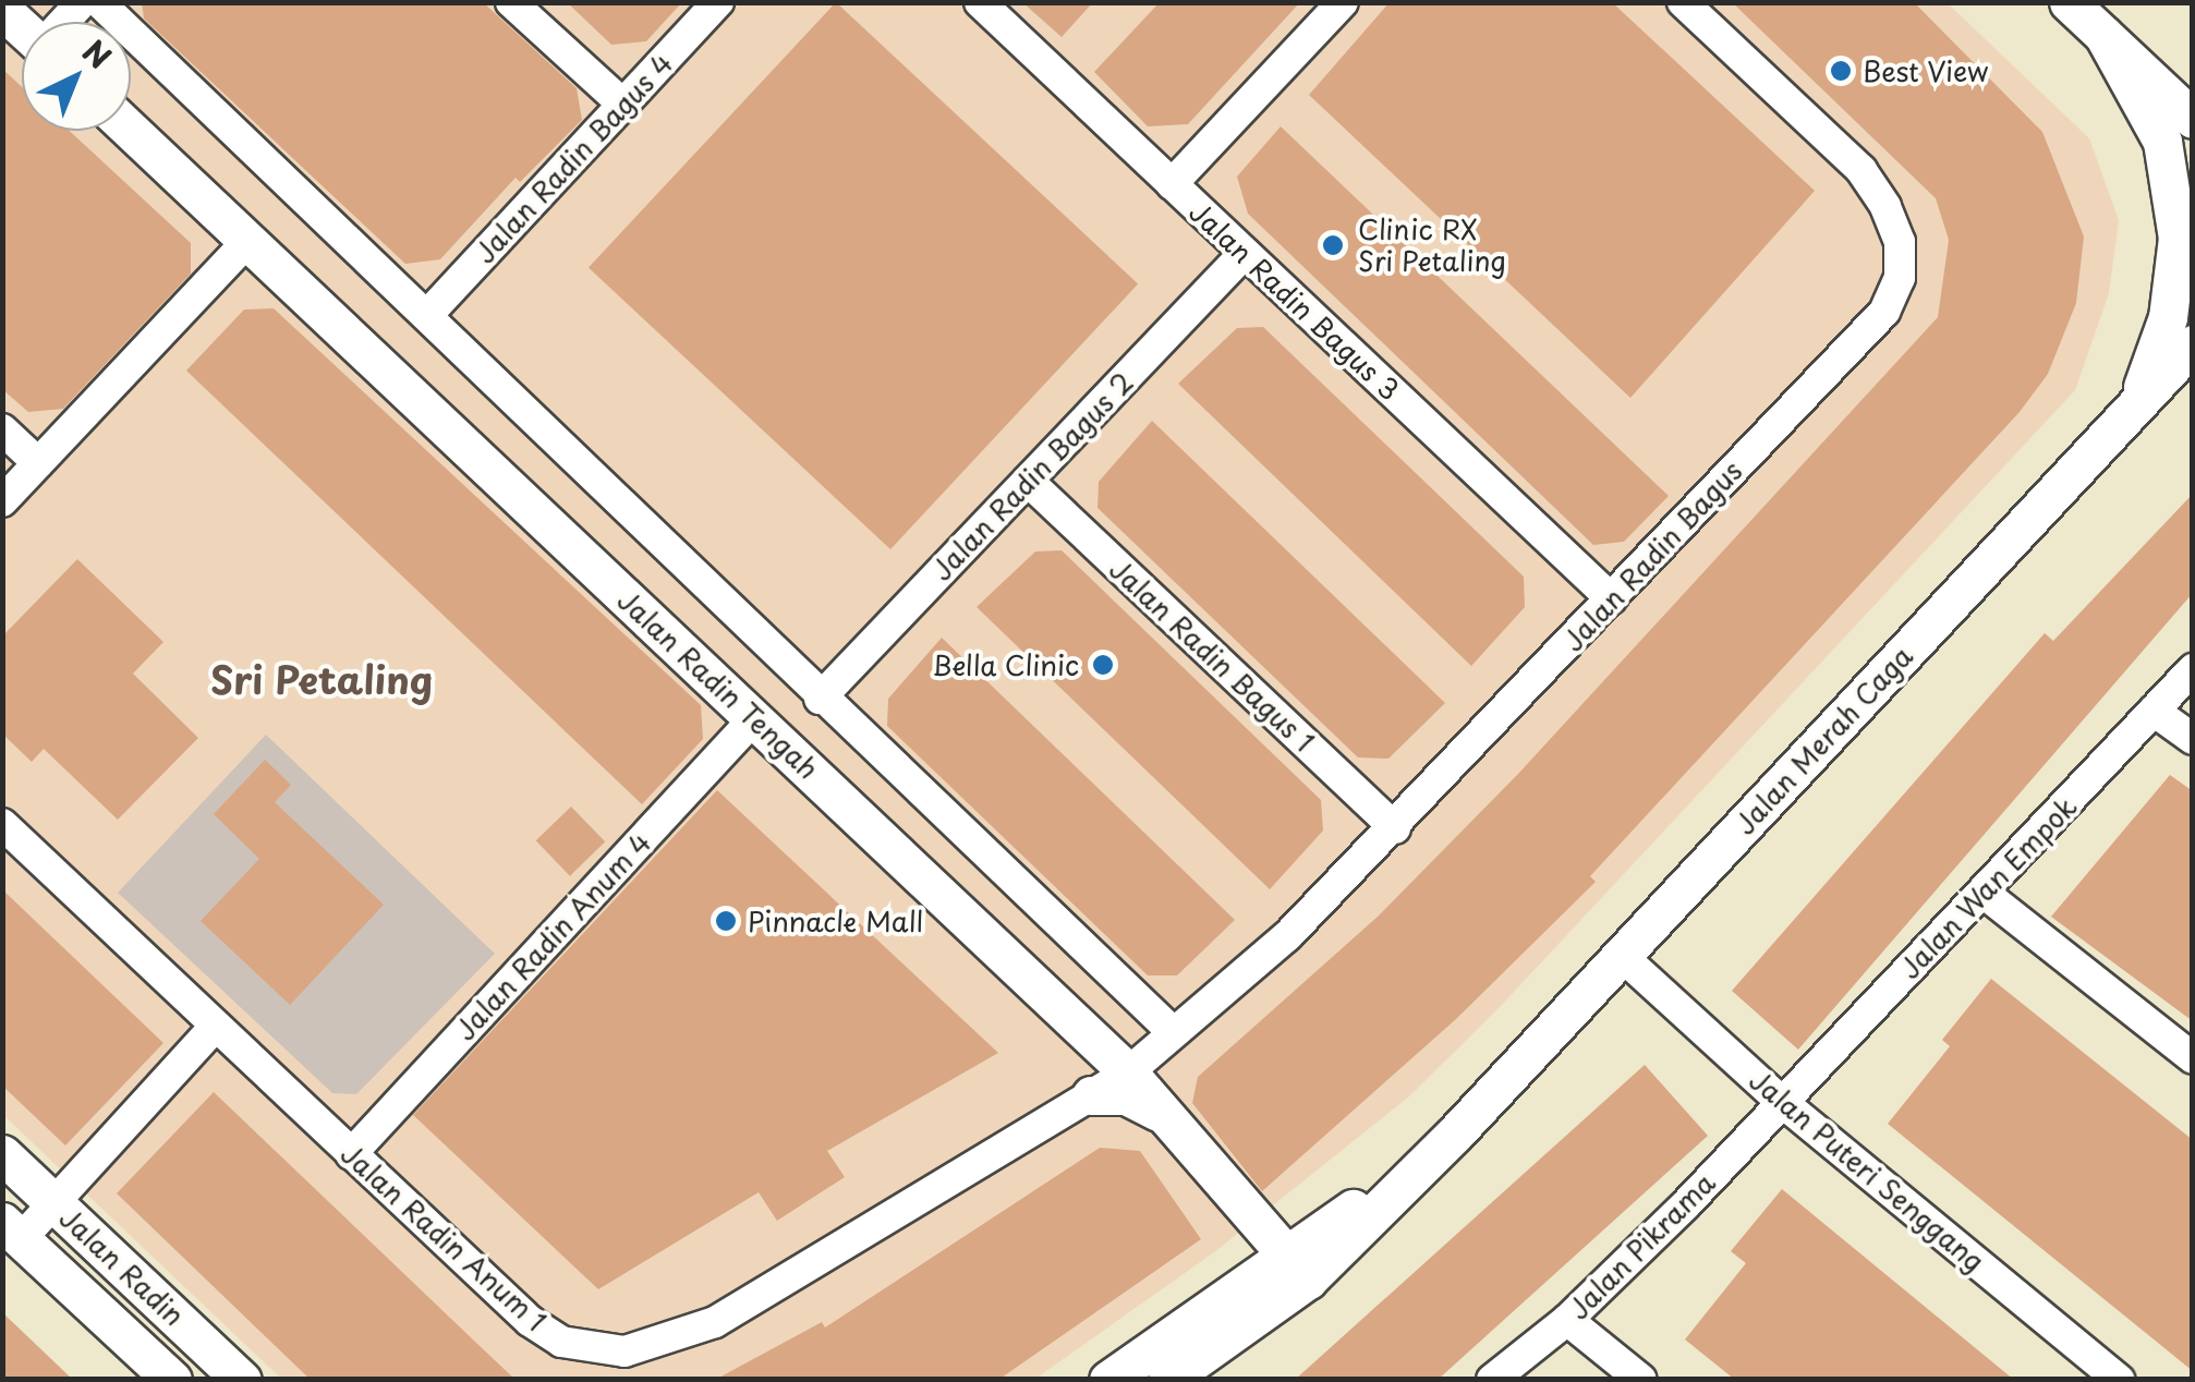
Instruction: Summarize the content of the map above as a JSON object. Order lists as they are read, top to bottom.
{
  "streets": {
    "street": [
      "Jalan Radin Bagus 4",
      "Jalan Radin Bagus 3",
      "Jalan Radin Bagus 2",
      "Jalan Radin Bagus",
      "Jalan Radin Bagus 1",
      "Jalan Radin Tengah",
      "Jalan Merah Caga",
      "Jalan Wan Empok",
      "Jalan Radin Anum 4",
      "Jalan Puteri Senggang",
      "Jalan Radin Anum 1",
      "Jalan Pikrama",
      "Jalan Radin"
    ]
  },
  "crossings": [
    ["Jalan Radin Bagus 3", "Jalan Radin Bagus 2"],
    ["Jalan Radin Bagus 3", "Jalan Radin Bagus"],
    ["Jalan Radin Bagus 2", "Jalan Radin Bagus 1"],
    ["Jalan Radin Bagus", "Jalan Radin Bagus 1"],
    ["Jalan Radin Bagus", "Jalan Radin Tengah"],
    ["Jalan Radin Bagus", "Jalan Radin Anum 1"],
    ["Jalan Radin Tengah", "Jalan Merah Caga"],
    ["Jalan Radin Tengah", "Jalan Radin Anum 4"],
    ["Jalan Radin Tengah", "Jalan Radin Anum 1"],
    ["Jalan Merah Caga", "Jalan Puteri Senggang"],
    ["Jalan Wan Empok", "Jalan Puteri Senggang"],
    ["Jalan Wan Empok", "Jalan Pikrama"],
    ["Jalan Radin Anum 4", "Jalan Radin Anum 1"],
    ["Jalan Puteri Senggang", "Jalan Pikrama"]
  ],
  "districts": ["Sri Petaling"],
  "places": [
    "Best View",
    "Clinic RX Sri Petaling",
    "Bella Clinic",
    "Pinnacle Mall"
  ],
  "north": "top right"
}
